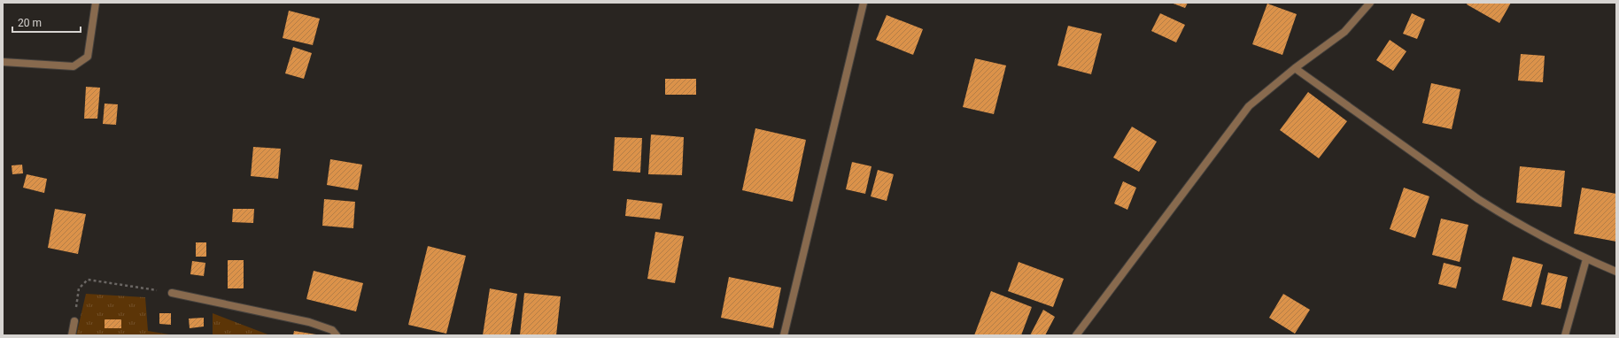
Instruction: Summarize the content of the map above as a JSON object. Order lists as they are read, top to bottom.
{
  "scale_bar": "20 m"
}
